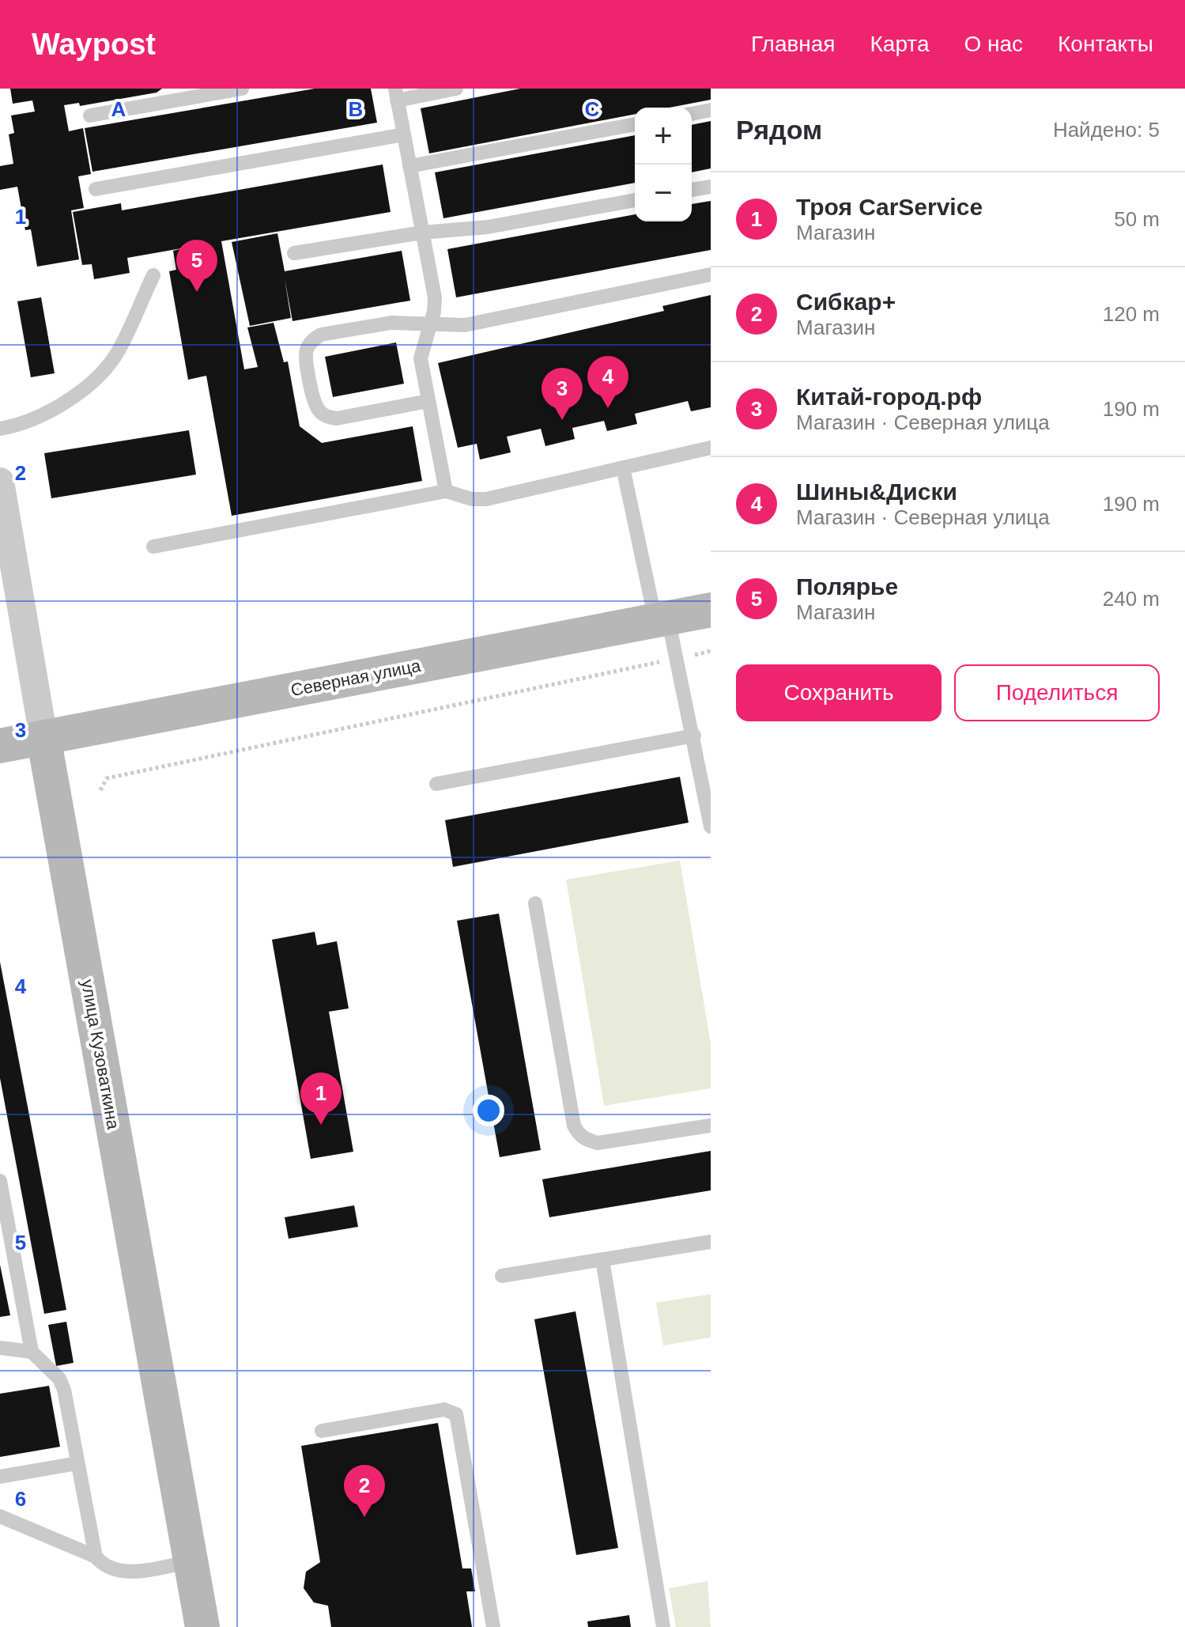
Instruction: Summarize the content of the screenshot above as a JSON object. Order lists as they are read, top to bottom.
{
  "streets": {
    "main road": ["Северная улица", "улица Кузоваткина"]
  },
  "crossings": [
    ["Северная улица", "улица Кузоваткина"]
  ],
  "page": {
    "header": "Waypost",
    "nav": [
      "Главная",
      "Карта",
      "О нас",
      "Контакты"
    ],
    "heading": ["Рядом", "Найдено: 5"],
    "map_buttons": ["+", "−"],
    "list": [
      {
        "mark": "1",
        "name": "Троя CarService",
        "note": "Магазин",
        "value": "50 m"
      },
      {
        "mark": "2",
        "name": "Сибкар+",
        "note": "Магазин",
        "value": "120 m"
      },
      {
        "mark": "3",
        "name": "Китай-город.рф",
        "note": "Магазин · Северная улица",
        "value": "190 m"
      },
      {
        "mark": "4",
        "name": "Шины&Диски",
        "note": "Магазин · Северная улица",
        "value": "190 m"
      },
      {
        "mark": "5",
        "name": "Полярье",
        "note": "Магазин",
        "value": "240 m"
      }
    ],
    "pins": [
      "5",
      "4",
      "3",
      "1",
      "2"
    ],
    "buttons": ["Сохранить", "Поделиться"]
  },
  "grid": {
    "columns": ["A", "B", "C"],
    "rows": [
      "1",
      "2",
      "3",
      "4",
      "5",
      "6"
    ]
  }
}
